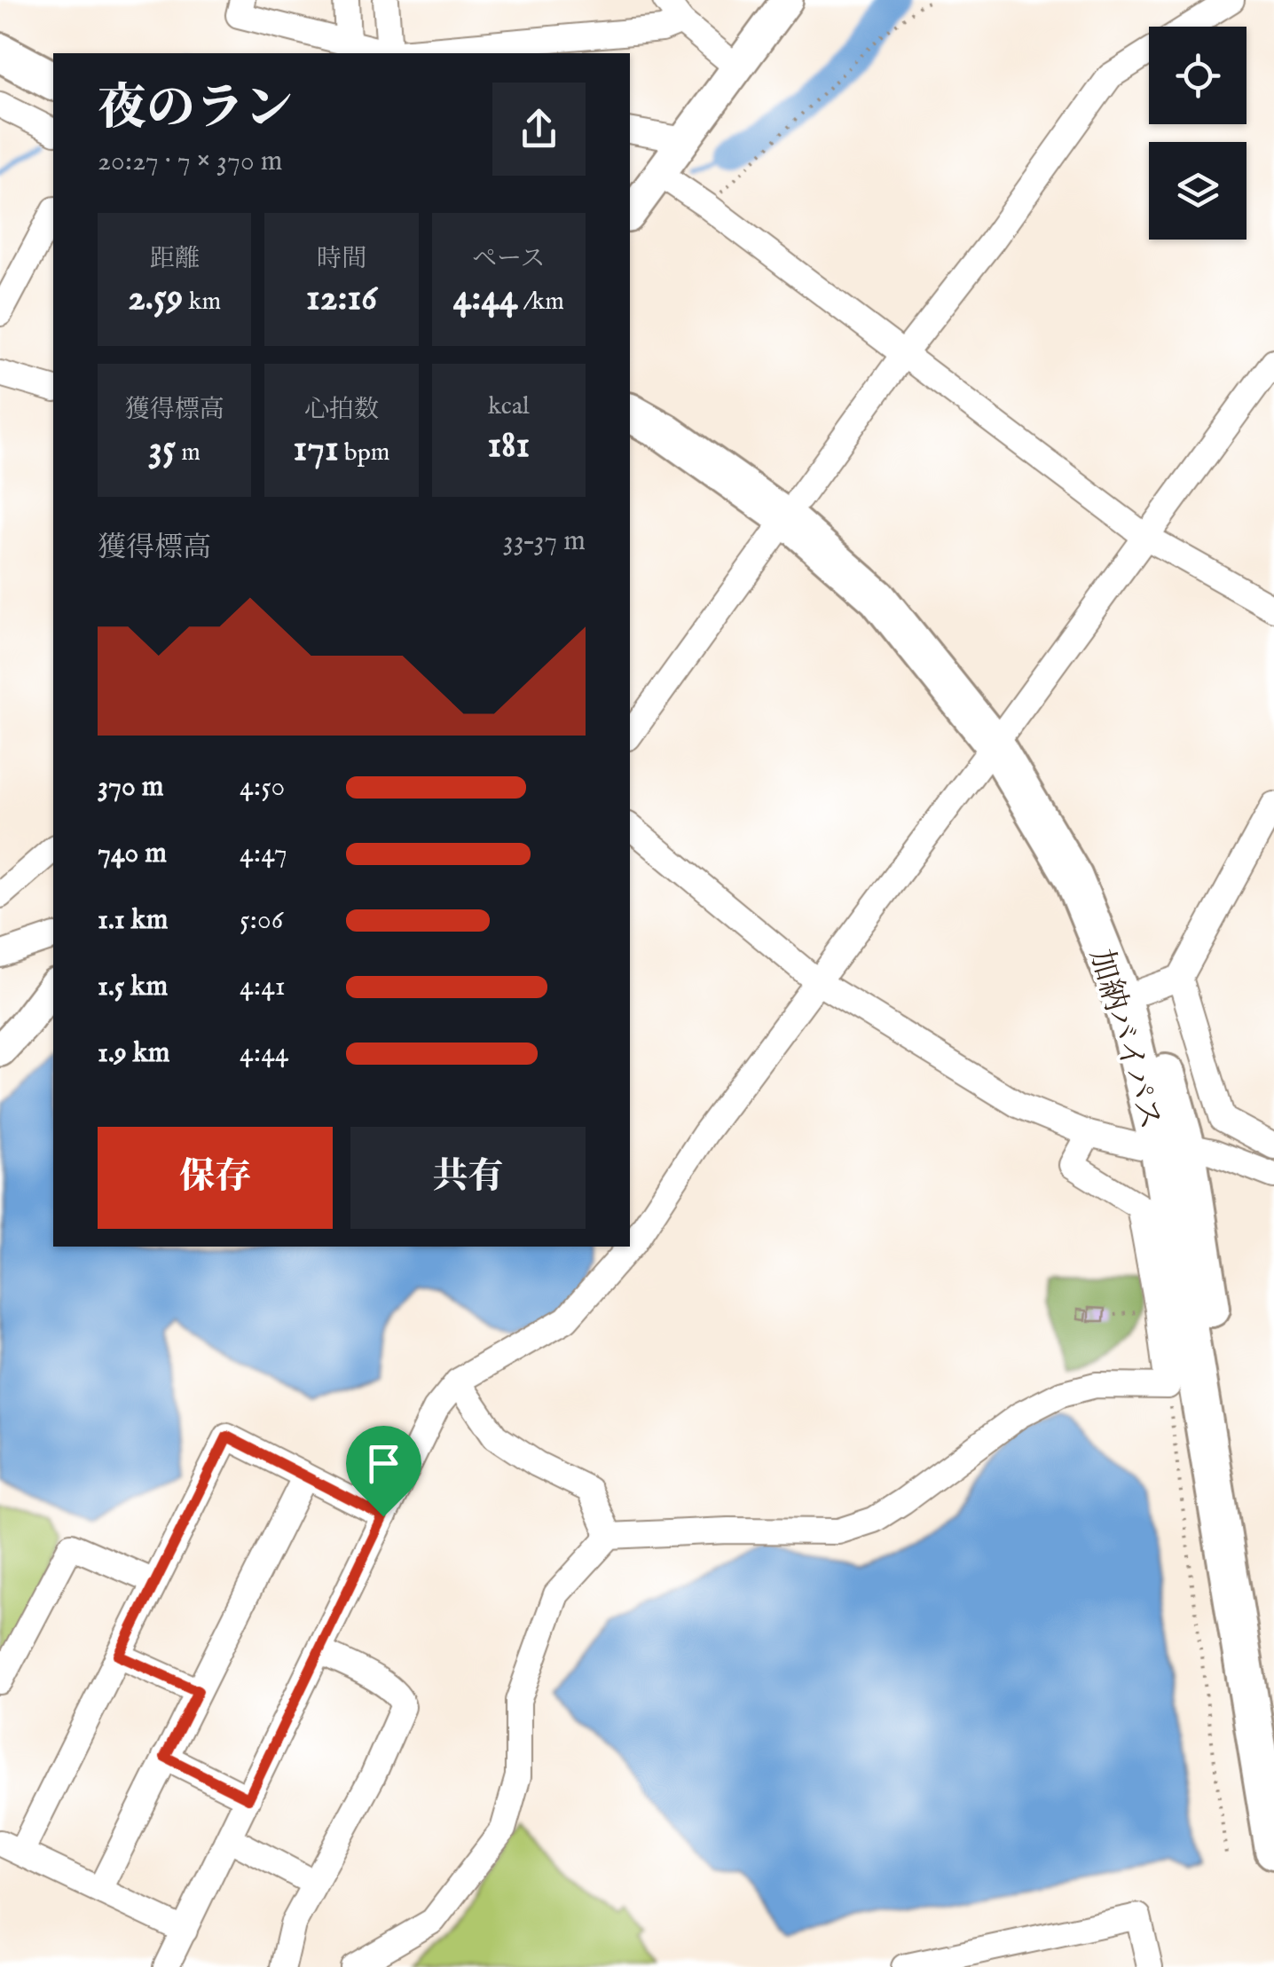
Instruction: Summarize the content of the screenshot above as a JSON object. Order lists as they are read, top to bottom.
{
  "streets": {
    "highway": ["加納バイパス"]
  },
  "page": {
    "heading": ["夜のラン", "20:27 · 7 × 370 m"],
    "stats": [
      ["距離", "2.59 km"],
      ["時間", "12:16"],
      ["ペース", "4:44 /km"],
      ["獲得標高", "35 m"],
      ["心拍数", "171 bpm"],
      ["kcal", "181"]
    ],
    "chart": ["獲得標高", "33–37 m"],
    "list": [
      {
        "name": "370 m",
        "note": "4:50"
      },
      {
        "name": "740 m",
        "note": "4:47"
      },
      {
        "name": "1.1 km",
        "note": "5:06"
      },
      {
        "name": "1.5 km",
        "note": "4:41"
      },
      {
        "name": "1.9 km",
        "note": "4:44"
      }
    ],
    "buttons": ["保存", "共有"]
  }
}
